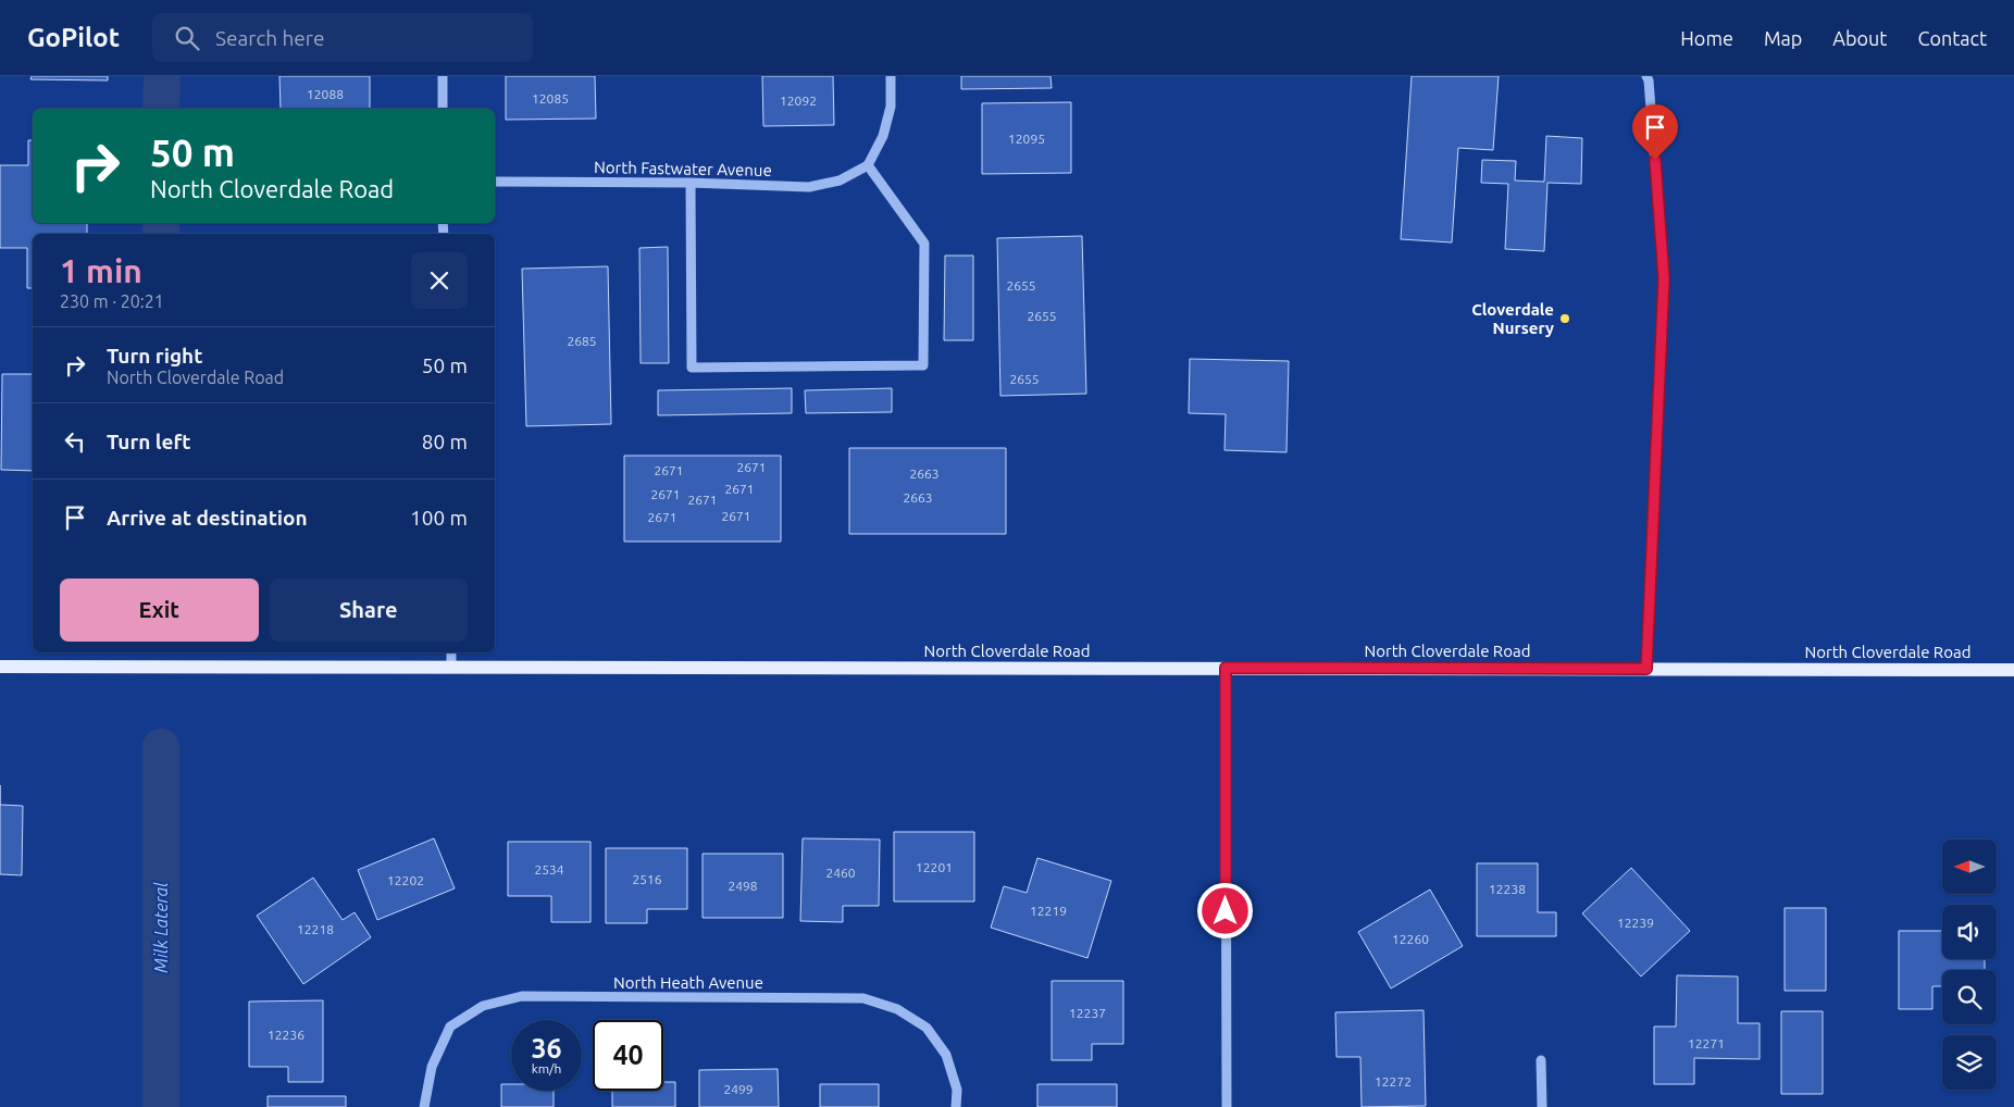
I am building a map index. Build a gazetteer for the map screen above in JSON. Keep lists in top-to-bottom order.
{
  "streets": {
    "main road": ["North Cloverdale Road"],
    "street": ["North Fastwater Avenue", "North Heath Avenue"]
  },
  "water": ["Milk Lateral"],
  "places": ["Cloverdale Nursery"],
  "house_numbers": [
    "12088",
    "12085",
    "12092",
    "12095",
    "2655",
    "2655",
    "2685",
    "2655",
    "2671",
    "2671",
    "2663",
    "2671",
    "2671",
    "2663",
    "2671",
    "2671",
    "2671",
    "12201",
    "2534",
    "2460",
    "2516",
    "12202",
    "2498",
    "12238",
    "12219",
    "12239",
    "12218",
    "12260",
    "12237",
    "12236",
    "12271",
    "12272",
    "2499"
  ],
  "north": "left",
  "page": {
    "header": "GoPilot",
    "search": "Search here",
    "nav": [
      "Home",
      "Map",
      "About",
      "Contact"
    ],
    "turn": ["50 m", "North Cloverdale Road"],
    "heading": ["1 min", "230 m · 20:21"],
    "list": [
      {
        "name": "Turn right",
        "note": "North Cloverdale Road",
        "value": "50 m"
      },
      {
        "name": "Turn left",
        "value": "80 m"
      },
      {
        "name": "Arrive at destination",
        "value": "100 m"
      }
    ],
    "buttons": ["Exit", "Share"],
    "speed": "36 km/h",
    "limit": "40"
  }
}
